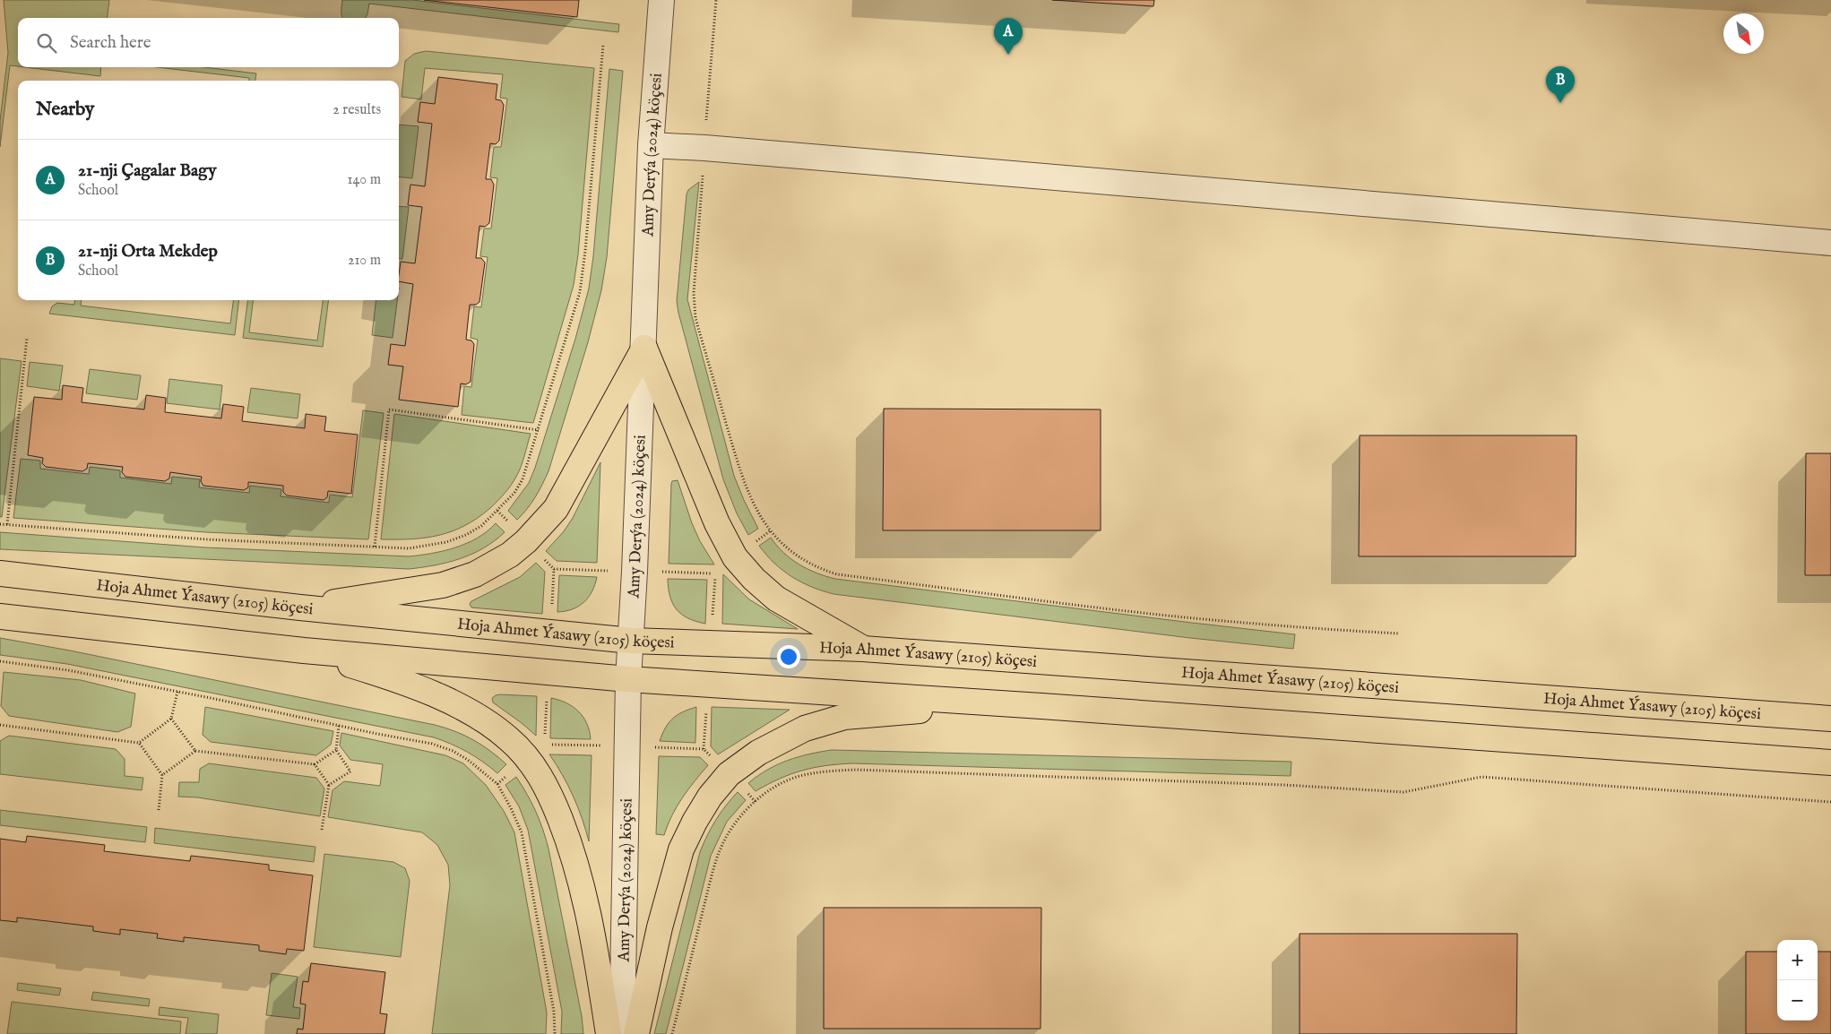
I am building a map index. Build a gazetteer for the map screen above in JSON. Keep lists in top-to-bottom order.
{
  "streets": {
    "main road": ["Hoja Ahmet Ýasawy (2105) köçesi"],
    "street": ["Amy Derýa (2024) köçesi"]
  },
  "crossings": [
    ["Amy Derýa (2024) köçesi", "Hoja Ahmet Ýasawy (2105) köçesi"]
  ],
  "north": "bottom right",
  "page": {
    "pins": ["A", "B"],
    "search": "Search here",
    "heading": ["Nearby", "2 results"],
    "list": [
      {
        "mark": "A",
        "name": "21-nji Çagalar Bagy",
        "note": "School",
        "value": "140 m"
      },
      {
        "mark": "B",
        "name": "21-nji Orta Mekdep",
        "note": "School",
        "value": "210 m"
      }
    ],
    "map_buttons": ["+", "−"]
  }
}
